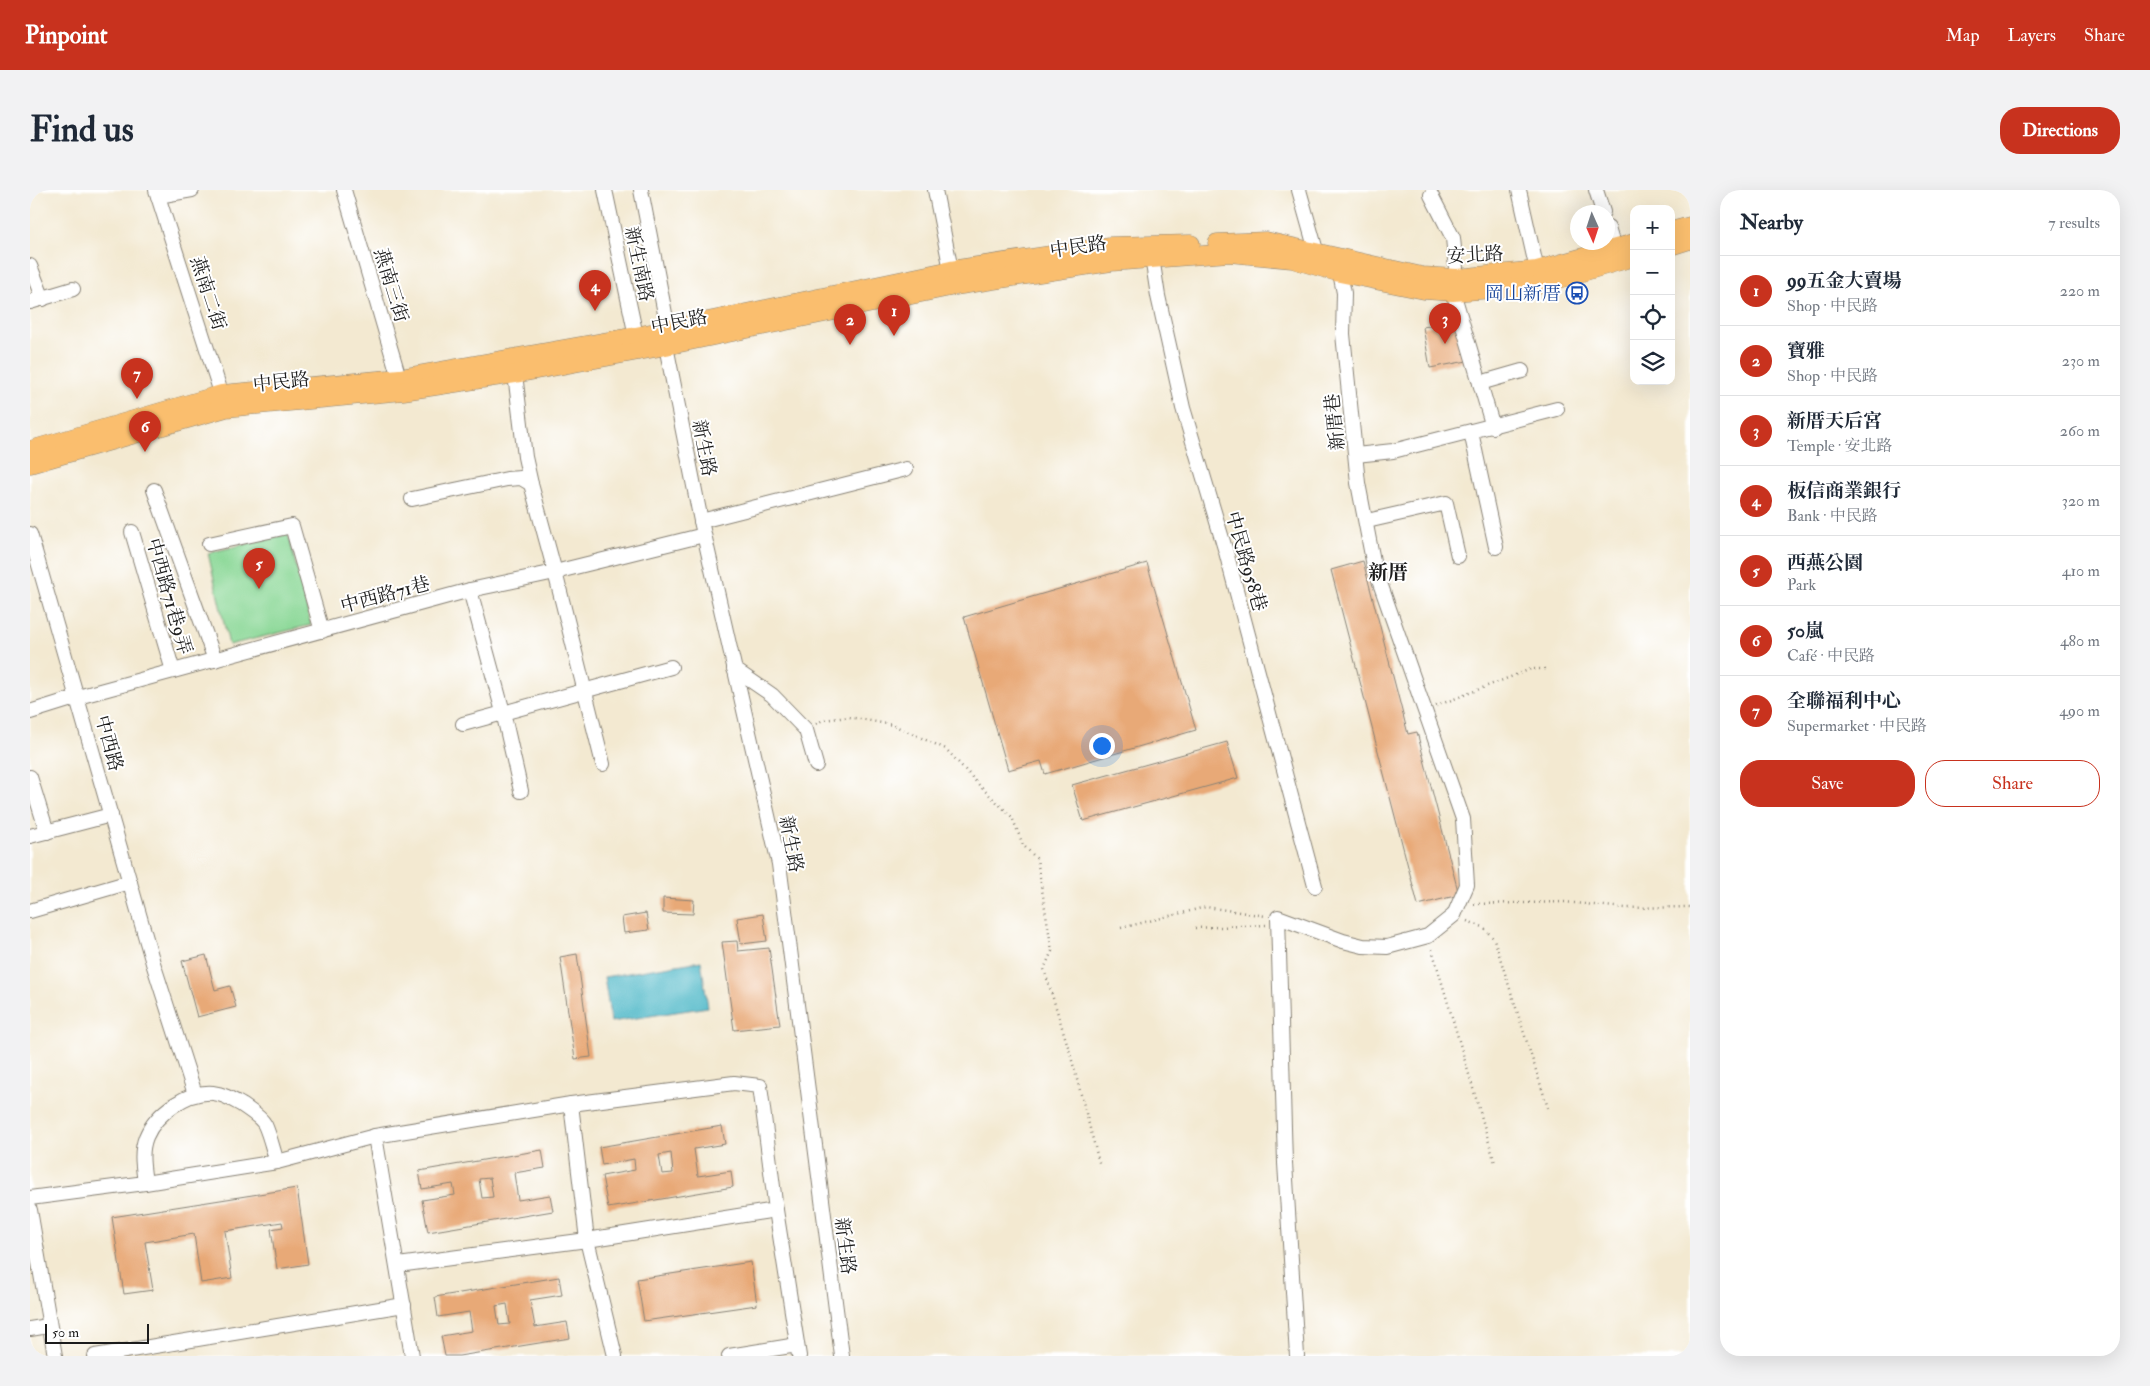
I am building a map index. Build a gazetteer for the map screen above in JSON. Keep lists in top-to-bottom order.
{
  "streets": {
    "main road": ["中民路", "安北路"],
    "street": [
      "新生南路",
      "燕南三街",
      "燕南二街",
      "新厝巷",
      "新生路",
      "中民路958巷",
      "中西路71巷",
      "中西路71巷9弄",
      "中西路"
    ]
  },
  "crossings": [
    ["中民路", "安北路"],
    ["中民路", "新生南路"],
    ["中民路", "燕南三街"],
    ["中民路", "燕南二街"],
    ["中民路", "新厝巷"],
    ["中民路", "新生路"],
    ["中民路", "中民路958巷"],
    ["安北路", "新厝巷"],
    ["新生南路", "新生路"],
    ["新生路", "中西路71巷"],
    ["中西路71巷", "中西路71巷9弄"],
    ["中西路71巷", "中西路"]
  ],
  "districts": ["新厝"],
  "places": {
    "bus stop": ["岡山新厝"]
  },
  "scale_bar": "50 m",
  "north": "bottom",
  "page": {
    "header": "Pinpoint",
    "nav": ["Map", "Layers", "Share"],
    "buttons": [
      "Directions",
      ["Save", "Share"]
    ],
    "title": "Find us",
    "heading": ["Nearby", "7 results"],
    "map_buttons": ["+", "−"],
    "list": [
      {
        "mark": "1",
        "name": "99五金大賣場",
        "note": "Shop · 中民路",
        "value": "220 m"
      },
      {
        "mark": "2",
        "name": "寶雅",
        "note": "Shop · 中民路",
        "value": "230 m"
      },
      {
        "mark": "3",
        "name": "新厝天后宮",
        "note": "Temple · 安北路",
        "value": "260 m"
      },
      {
        "mark": "4",
        "name": "板信商業銀行",
        "note": "Bank · 中民路",
        "value": "320 m"
      },
      {
        "mark": "5",
        "name": "西燕公園",
        "note": "Park",
        "value": "410 m"
      },
      {
        "mark": "6",
        "name": "50嵐",
        "note": "Café · 中民路",
        "value": "480 m"
      },
      {
        "mark": "7",
        "name": "全聯福利中心",
        "note": "Supermarket · 中民路",
        "value": "490 m"
      }
    ],
    "pins": [
      "4",
      "1",
      "3",
      "2",
      "7",
      "6",
      "5"
    ],
    "scale": "50 m"
  }
}
